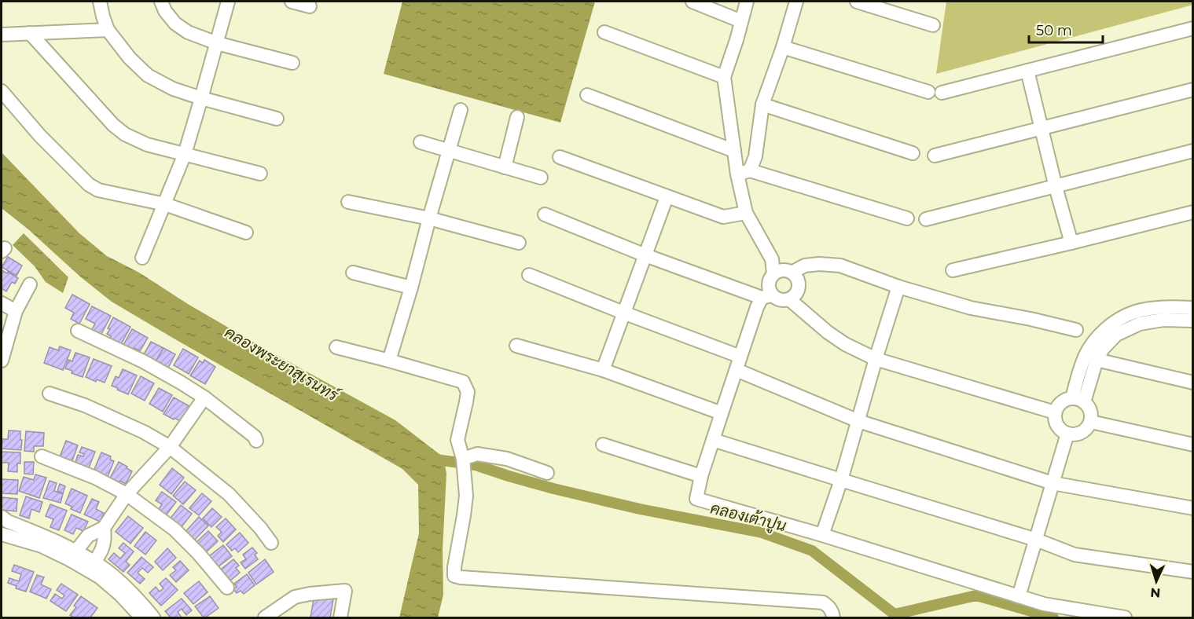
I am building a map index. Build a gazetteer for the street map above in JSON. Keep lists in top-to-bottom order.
{
  "water": ["คลองพระยาสุเรนทร์", "คลองเต้าปูน"],
  "scale_bar": "50 m",
  "north": "bottom"
}
